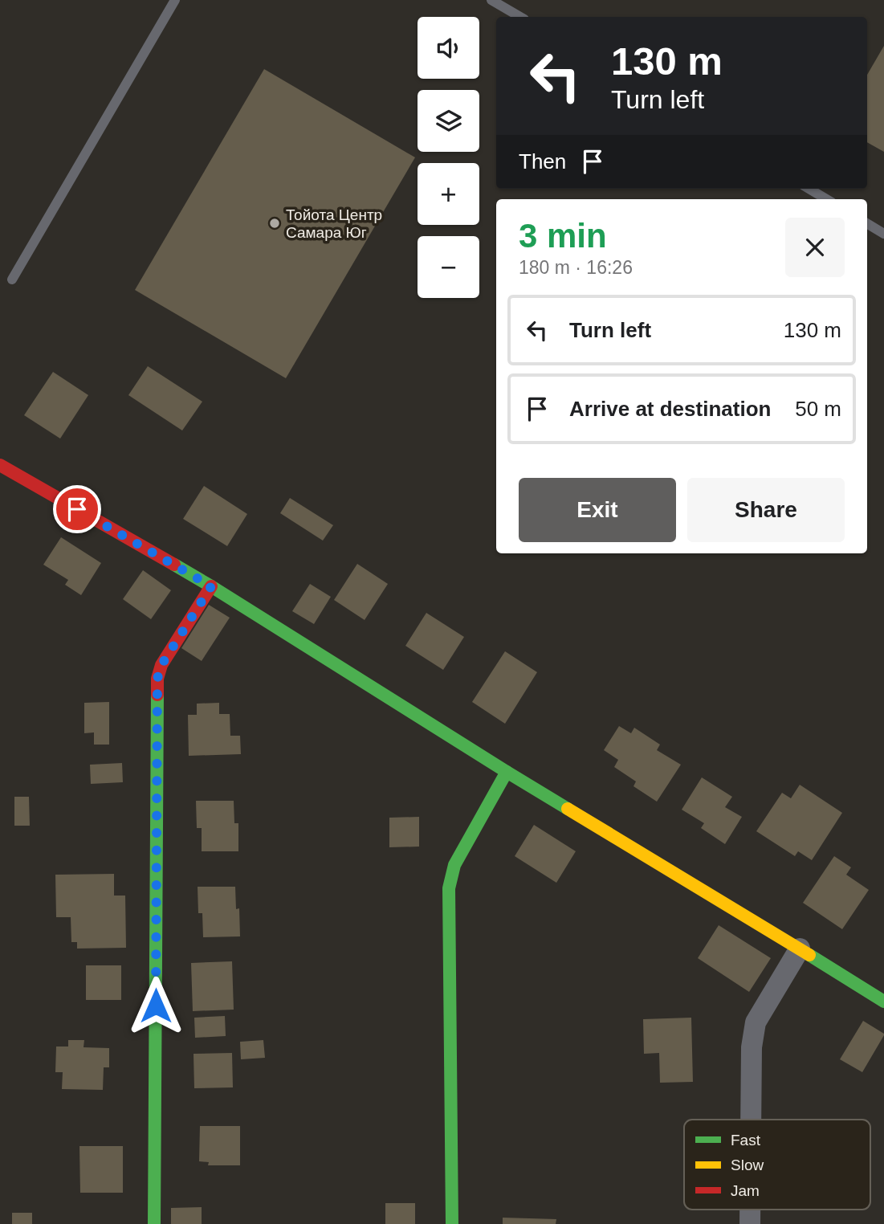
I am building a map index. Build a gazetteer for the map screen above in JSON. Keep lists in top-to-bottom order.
{
  "places": ["Тойота Центр Самара Юг"],
  "legend": ["Fast", "Slow", "Jam"],
  "page": {
    "map_buttons": ["+", "−"],
    "turn": ["130 m", "Turn left"],
    "then": "Then",
    "heading": ["3 min", "180 m · 16:26"],
    "list": [
      {
        "name": "Turn left",
        "value": "130 m"
      },
      {
        "name": "Arrive at destination",
        "value": "50 m"
      }
    ],
    "buttons": ["Exit", "Share"]
  }
}
